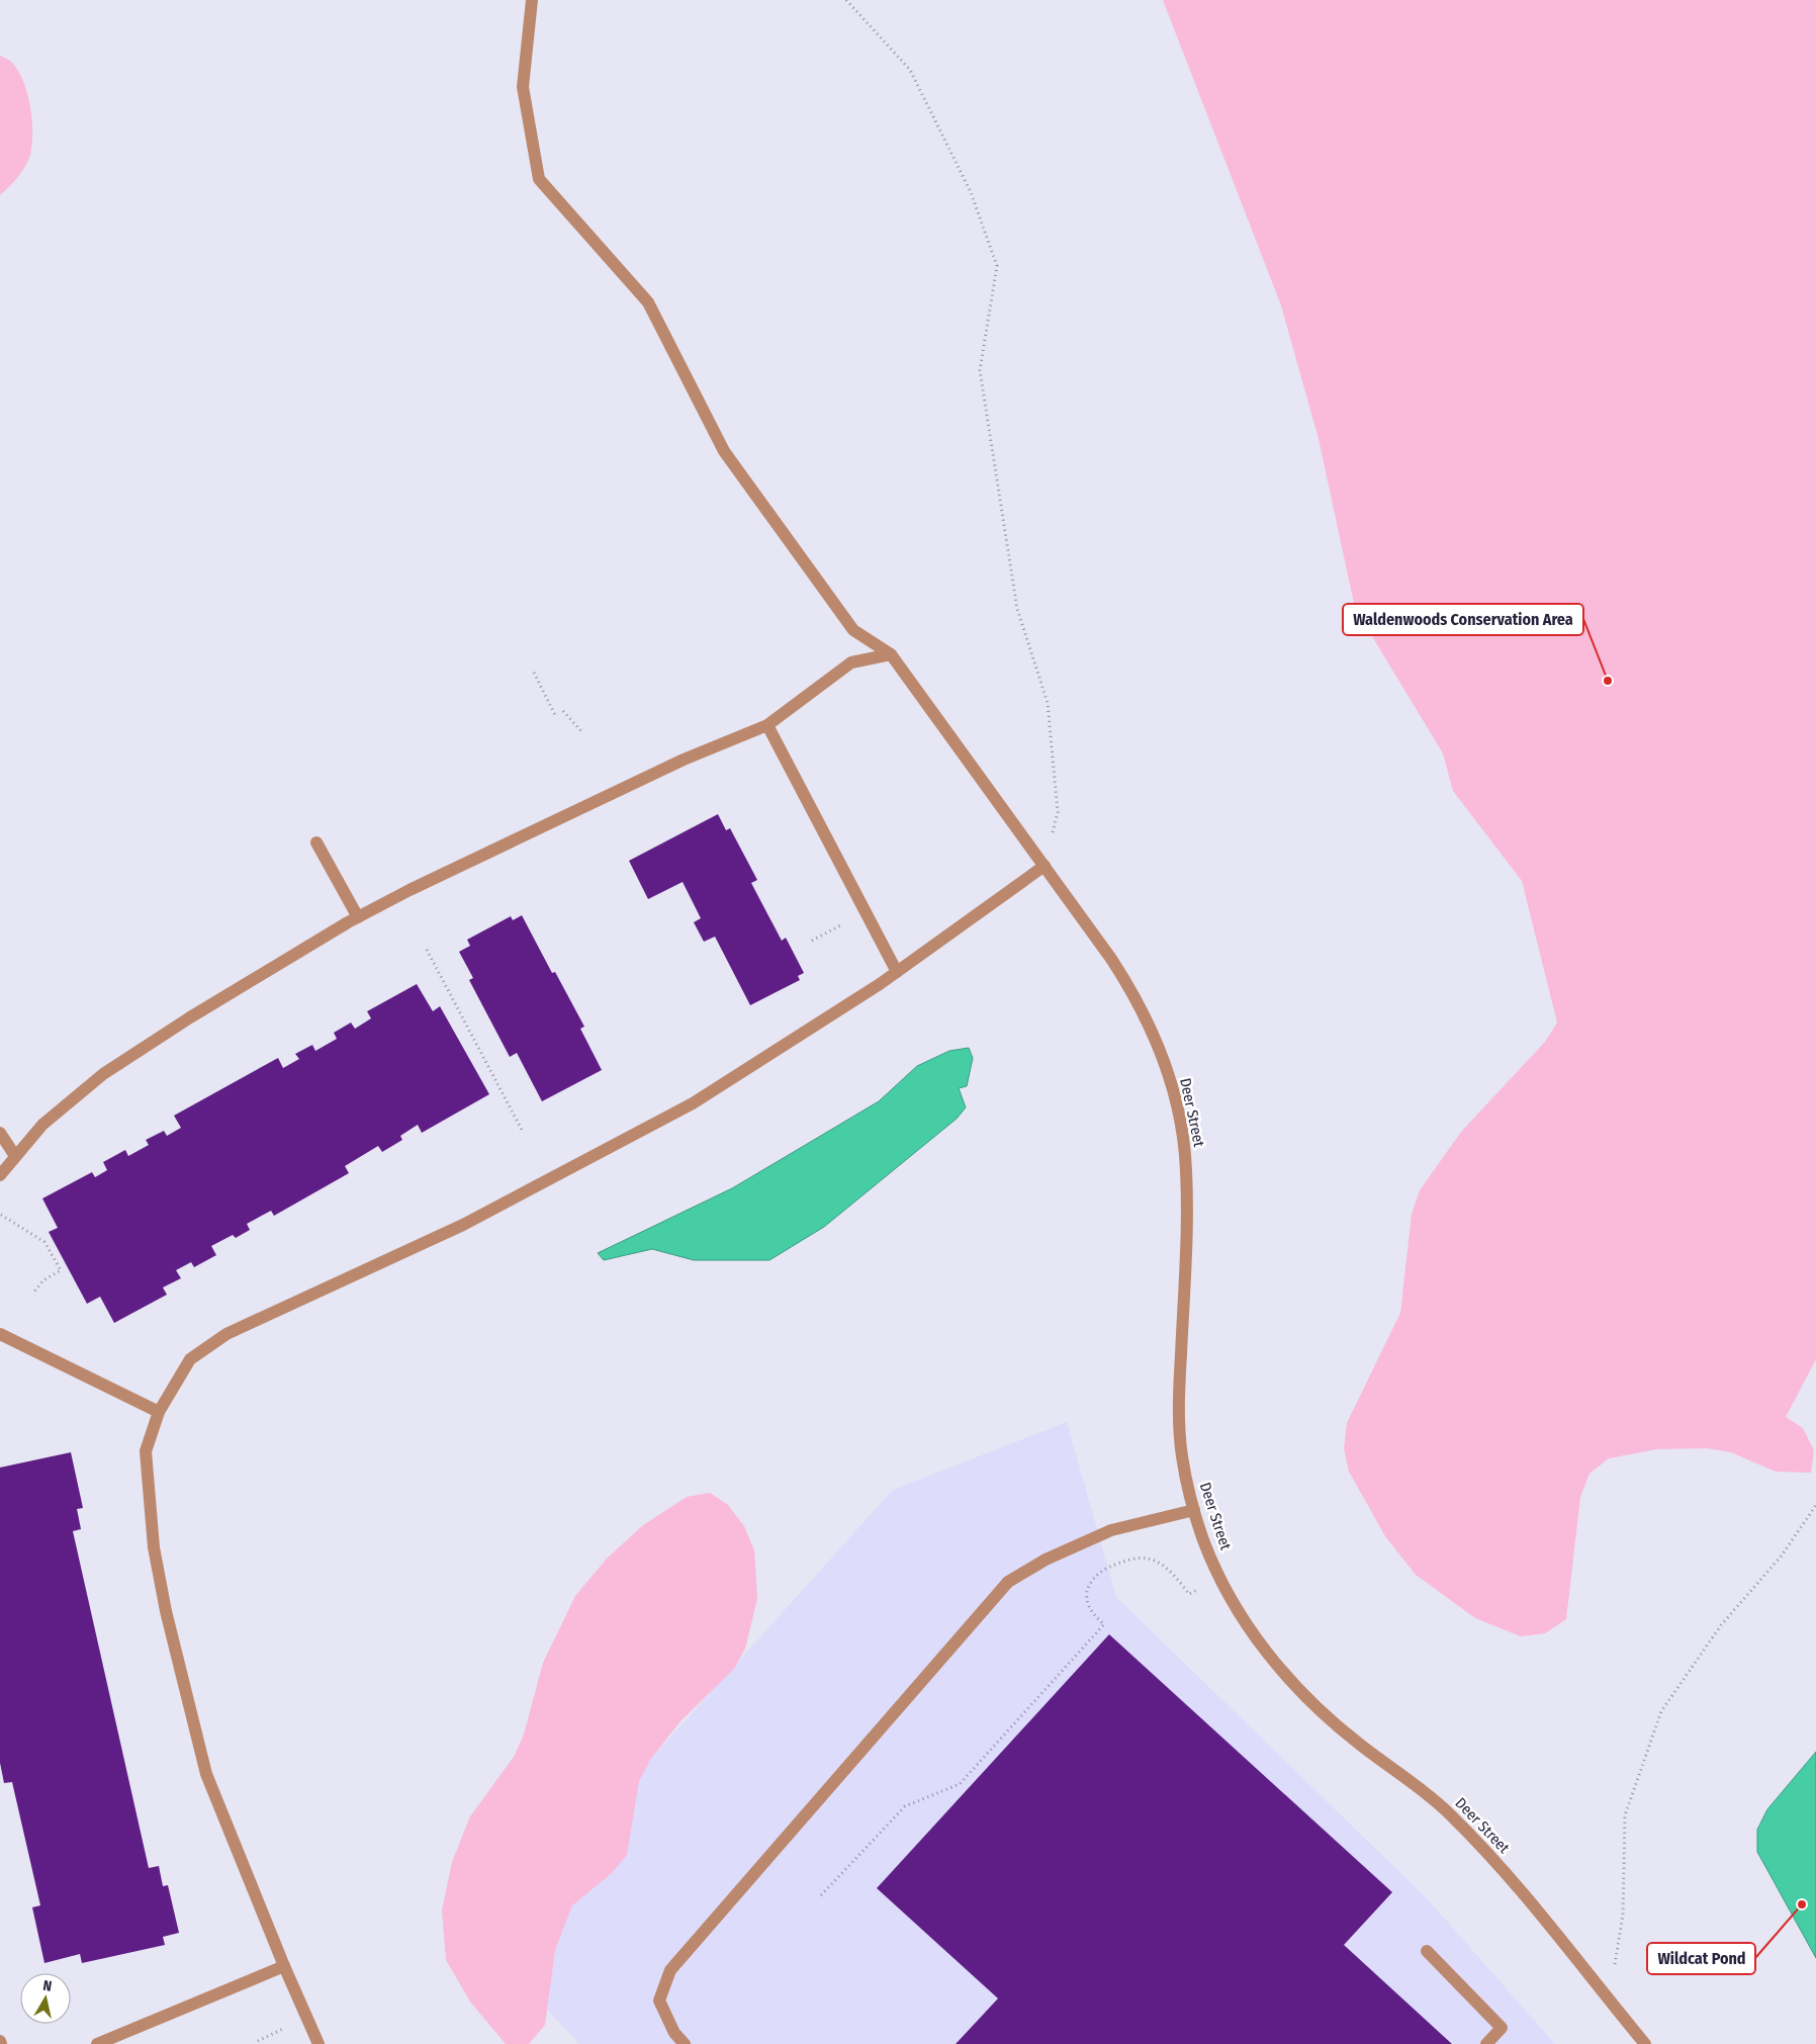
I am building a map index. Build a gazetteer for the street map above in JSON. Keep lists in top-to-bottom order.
{
  "streets": {
    "street": ["Deer Street"]
  },
  "places": ["Waldenwoods Conservation Area", "Wildcat Pond"],
  "north": "top"
}
